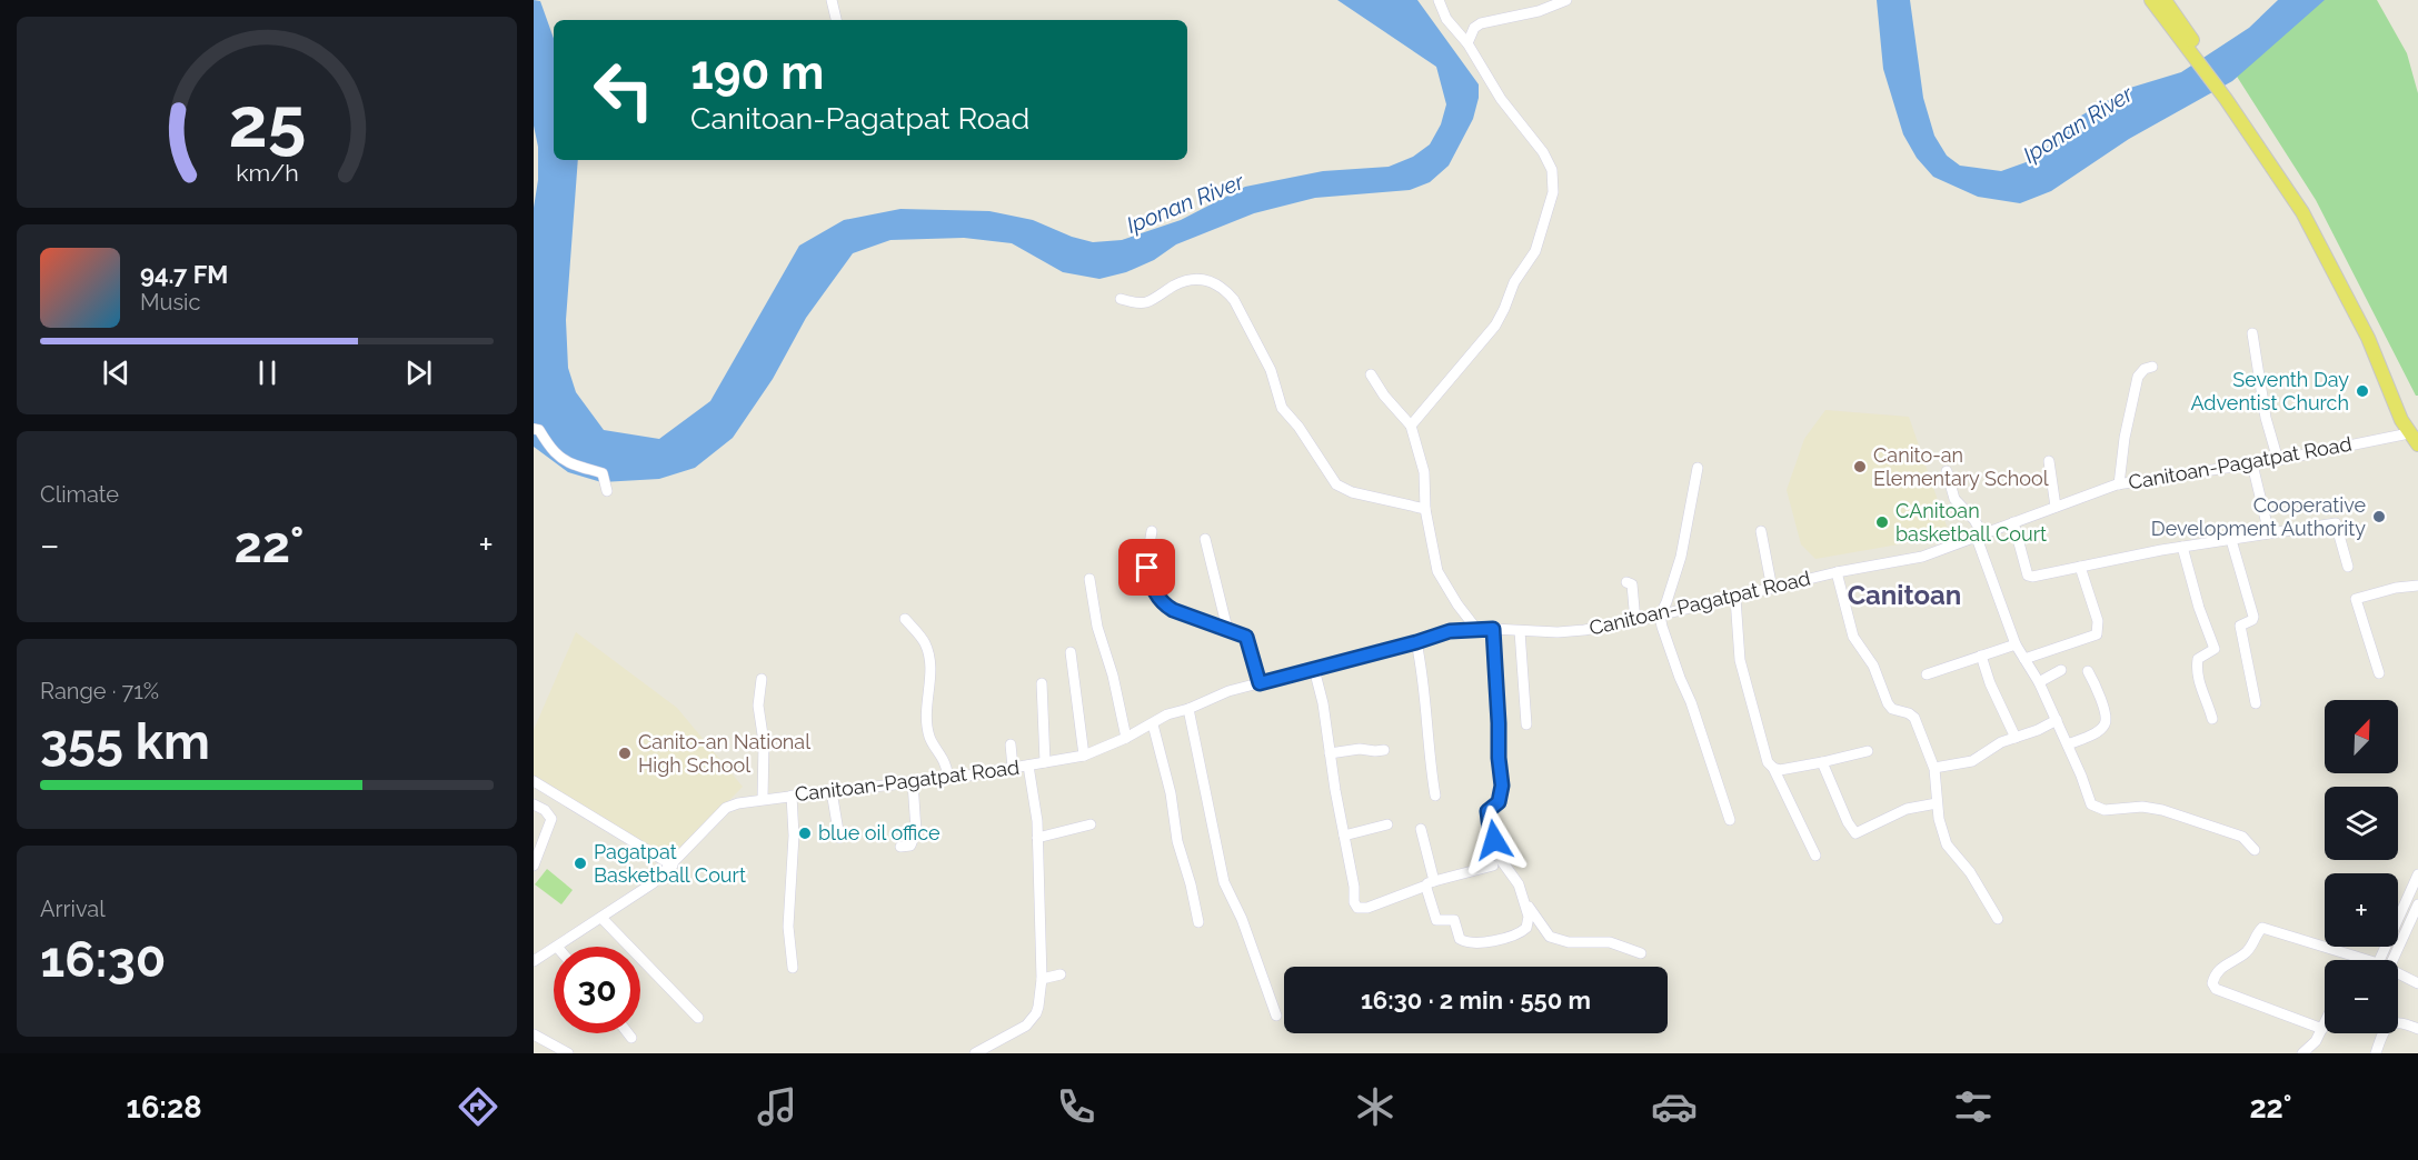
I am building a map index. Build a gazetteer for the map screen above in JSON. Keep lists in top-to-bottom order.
{
  "streets": {
    "street": ["Canitoan-Pagatpat Road"]
  },
  "districts": ["Canitoan"],
  "water": ["Iponan River"],
  "places": [
    "Seventh Day Adventist Church",
    "Canito-an Elementary School",
    "Cooperative Development Authority",
    "CAnitoan basketball Court",
    "Canito-an National High School",
    "blue oil office",
    "Pagatpat Basketball Court"
  ],
  "north": "top right",
  "page": {
    "turn": ["190 m", "Canitoan-Pagatpat Road"],
    "song": ["94.7 FM", "Music"],
    "tile": [
      "Climate",
      ["Range · 71%", "355 km"],
      ["Arrival", "16:30"]
    ],
    "heat": ["−", "22°", "+"],
    "map_buttons": ["+", "−"],
    "limit": "30",
    "trip": "16:30 · 2 min · 550 m",
    "tabs": ["16:28", "22°"],
    "gauge": ["25", "km/h"]
  }
}
